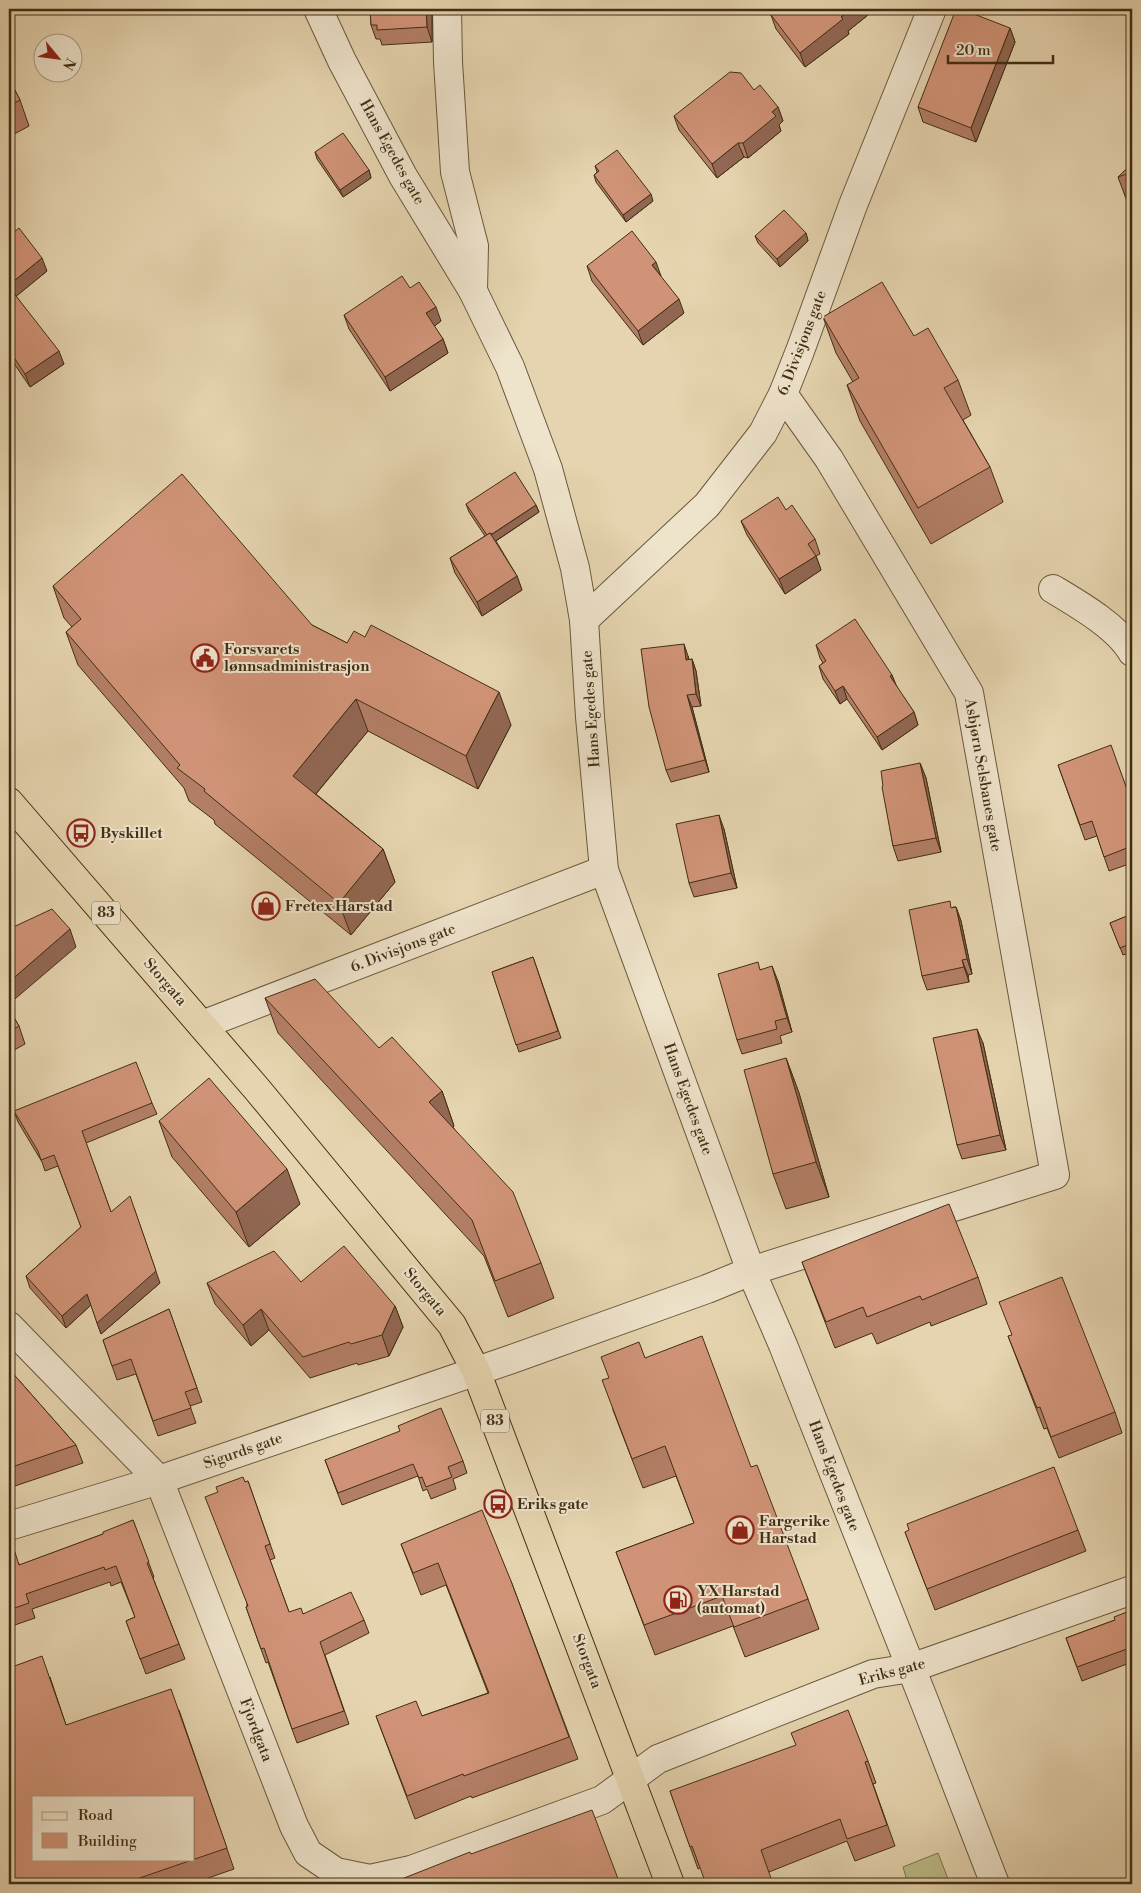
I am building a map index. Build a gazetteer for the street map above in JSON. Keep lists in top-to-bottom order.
{
  "streets": {
    "highway": ["83", "Storgata"],
    "street": [
      "Hans Egedes gate",
      "6. Divisjons gate",
      "Asbjørn Selsbanes gate",
      "Sigurds gate",
      "Eriks gate",
      "Fjordgata"
    ]
  },
  "crossings": [
    ["Hans Egedes gate", "6. Divisjons gate"],
    ["Hans Egedes gate", "Sigurds gate"],
    ["Hans Egedes gate", "Eriks gate"],
    ["6. Divisjons gate", "Asbjørn Selsbanes gate"],
    ["6. Divisjons gate", "Storgata"],
    ["Asbjørn Selsbanes gate", "Sigurds gate"],
    ["Storgata", "Sigurds gate"],
    ["Storgata", "Eriks gate"],
    ["Storgata", "Fjordgata"],
    ["Sigurds gate", "Fjordgata"],
    ["Eriks gate", "Fjordgata"]
  ],
  "places": {
    "public building": ["Forsvarets lønnsadministrasjon"],
    "bus stop": ["Byskillet", "Eriks gate"],
    "shop": ["Fretex Harstad", "Fargerike Harstad"],
    "fuel station": ["YX Harstad (automat)"]
  },
  "legend": ["Road", "Building"],
  "scale_bar": "20 m",
  "north": "bottom right"
}
